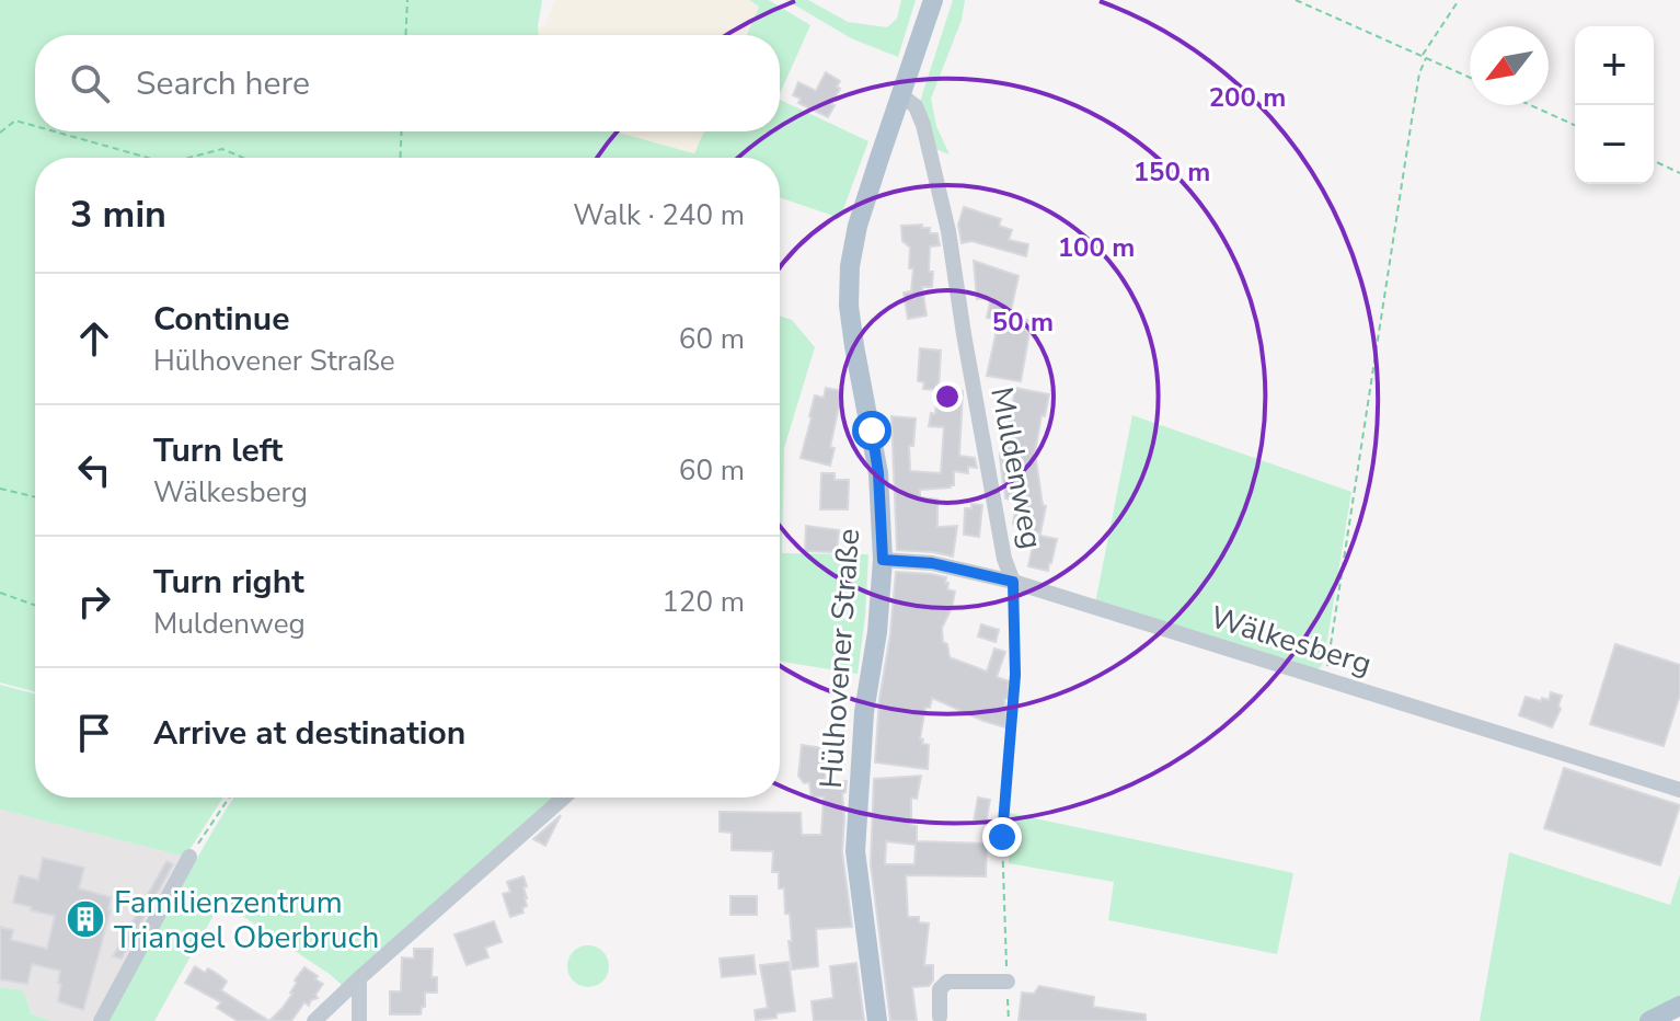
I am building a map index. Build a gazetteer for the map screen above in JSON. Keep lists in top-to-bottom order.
{
  "streets": {
    "main road": ["Hülhovener Straße"],
    "street": ["Muldenweg", "Wälkesberg"]
  },
  "crossings": [
    ["Muldenweg", "Wälkesberg"],
    ["Muldenweg", "Hülhovener Straße"],
    ["Wälkesberg", "Hülhovener Straße"]
  ],
  "places": {
    "building": ["Familienzentrum Triangel Oberbruch"]
  },
  "north": "bottom left",
  "page": {
    "map_buttons": ["+", "−"],
    "search": "Search here",
    "heading": ["3 min", "Walk · 240 m"],
    "list": [
      ["Continue", "Hülhovener Straße", "60 m"],
      ["Turn left", "Wälkesberg", "60 m"],
      ["Turn right", "Muldenweg", "120 m"],
      "Arrive at destination"
    ]
  },
  "rings": [
    "200 m",
    "150 m",
    "100 m",
    "50 m"
  ]
}
